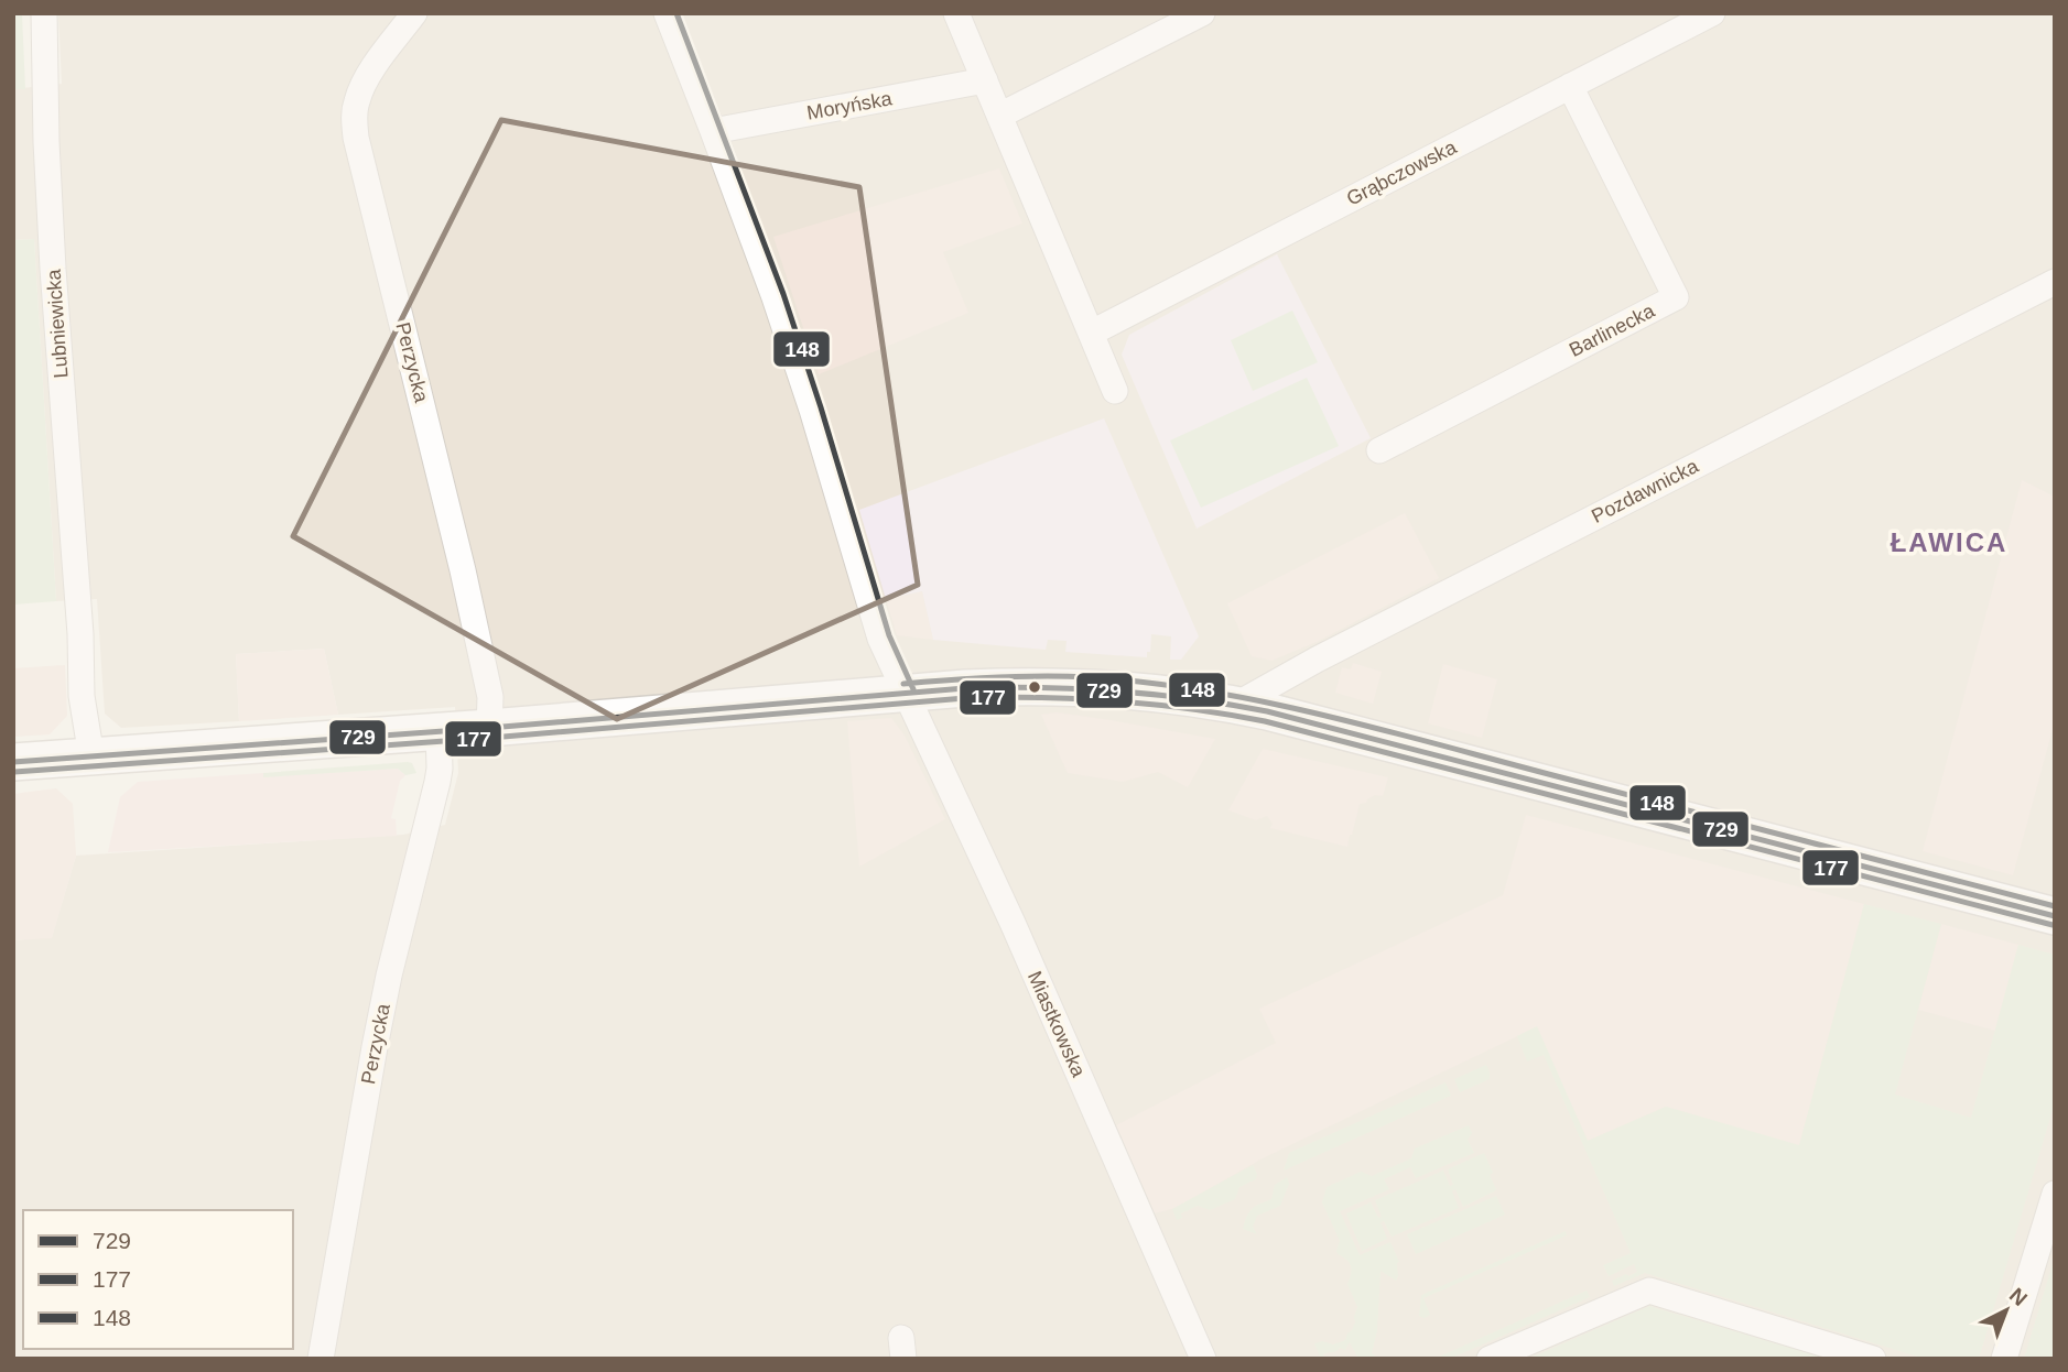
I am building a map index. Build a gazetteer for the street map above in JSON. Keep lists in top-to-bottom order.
{
  "streets": {
    "street": [
      "Moryńska",
      "Grąbczowska",
      "Lubniewicka",
      "Barlinecka",
      "Perzycka",
      "Pozdawnicka",
      "Miastkowska"
    ]
  },
  "crossings": [
    ["Moryńska", "Miastkowska"],
    ["Grąbczowska", "Barlinecka"]
  ],
  "districts": ["ŁAWICA"],
  "lines": ["transit line 148", "transit line 729", "transit line 177"],
  "legend": ["729", "177", "148"],
  "north": "top right"
}
